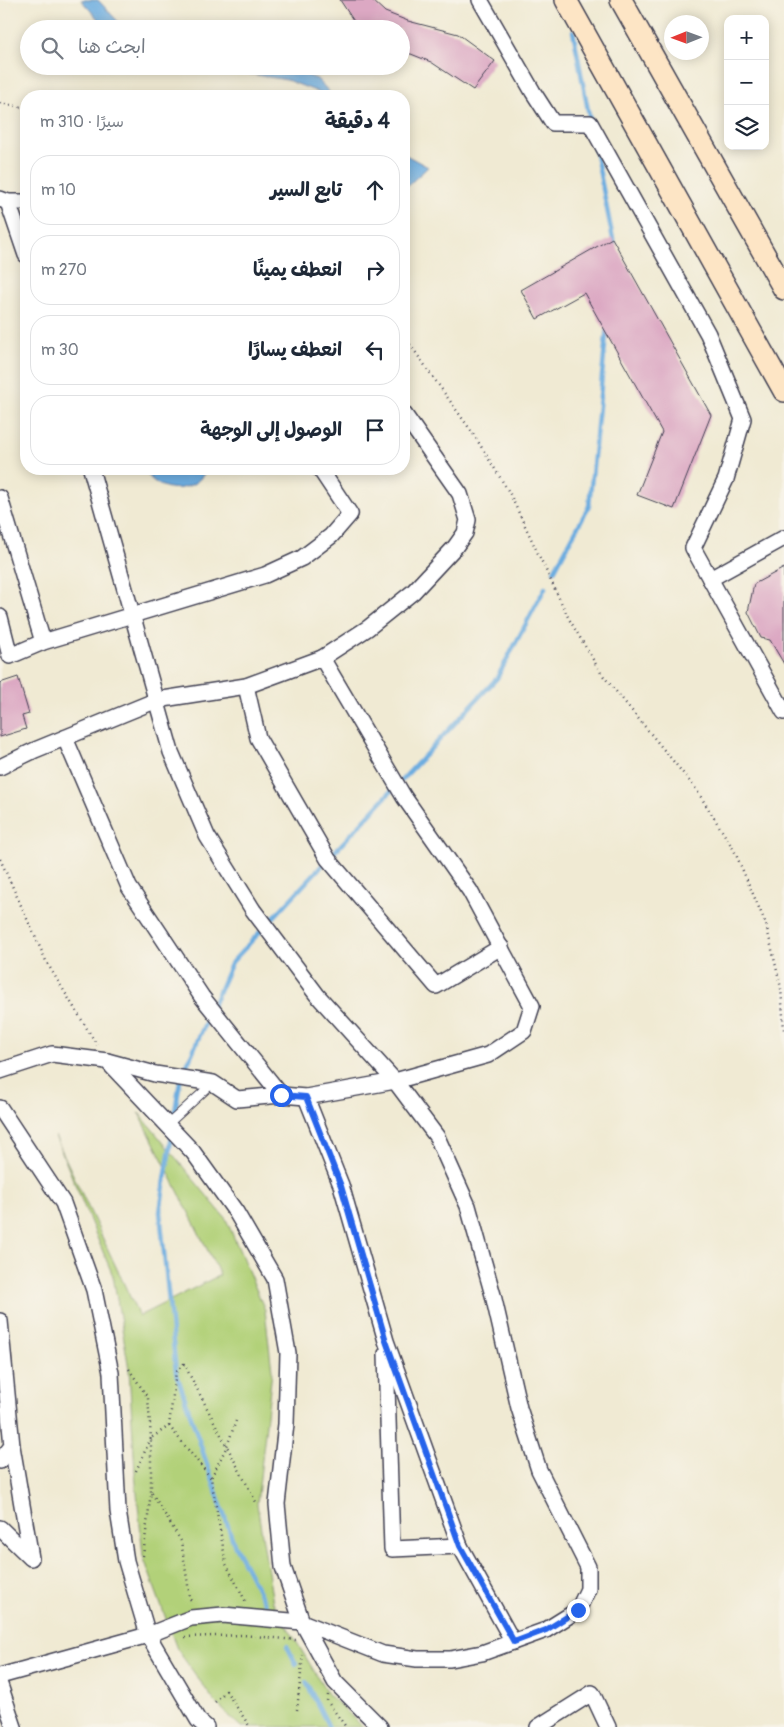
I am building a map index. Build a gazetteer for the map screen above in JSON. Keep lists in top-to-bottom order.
{
  "north": "left",
  "page": {
    "map_buttons": ["+", "−"],
    "search": "ابحث هنا",
    "heading": ["4 دقيقة", "سيرًا · 310 m"],
    "list": [
      ["تابع السير", "10 m"],
      ["انعطف يمينًا", "270 m"],
      ["انعطف يسارًا", "30 m"],
      "الوصول إلى الوجهة"
    ]
  }
}
